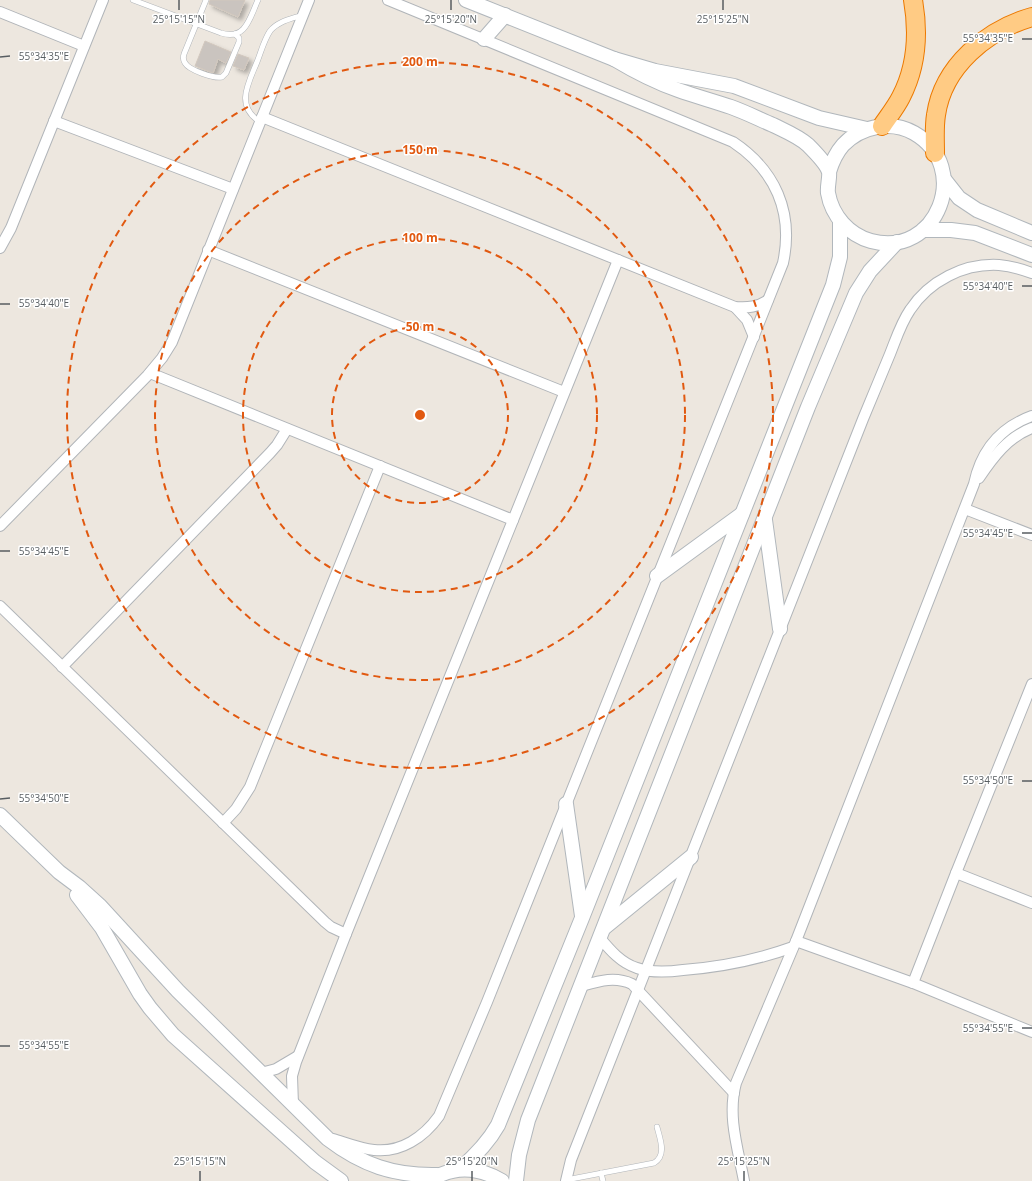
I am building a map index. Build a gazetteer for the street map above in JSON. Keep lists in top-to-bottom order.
{
  "coordinates": [
    "25°15'15\"N",
    "25°15'20\"N",
    "25°15'25\"N",
    "55°34'35\"E",
    "55°34'40\"E",
    "55°34'45\"E",
    "55°34'50\"E",
    "55°34'55\"E"
  ],
  "rings": [
    "200 m",
    "150 m",
    "100 m",
    "50 m"
  ]
}
